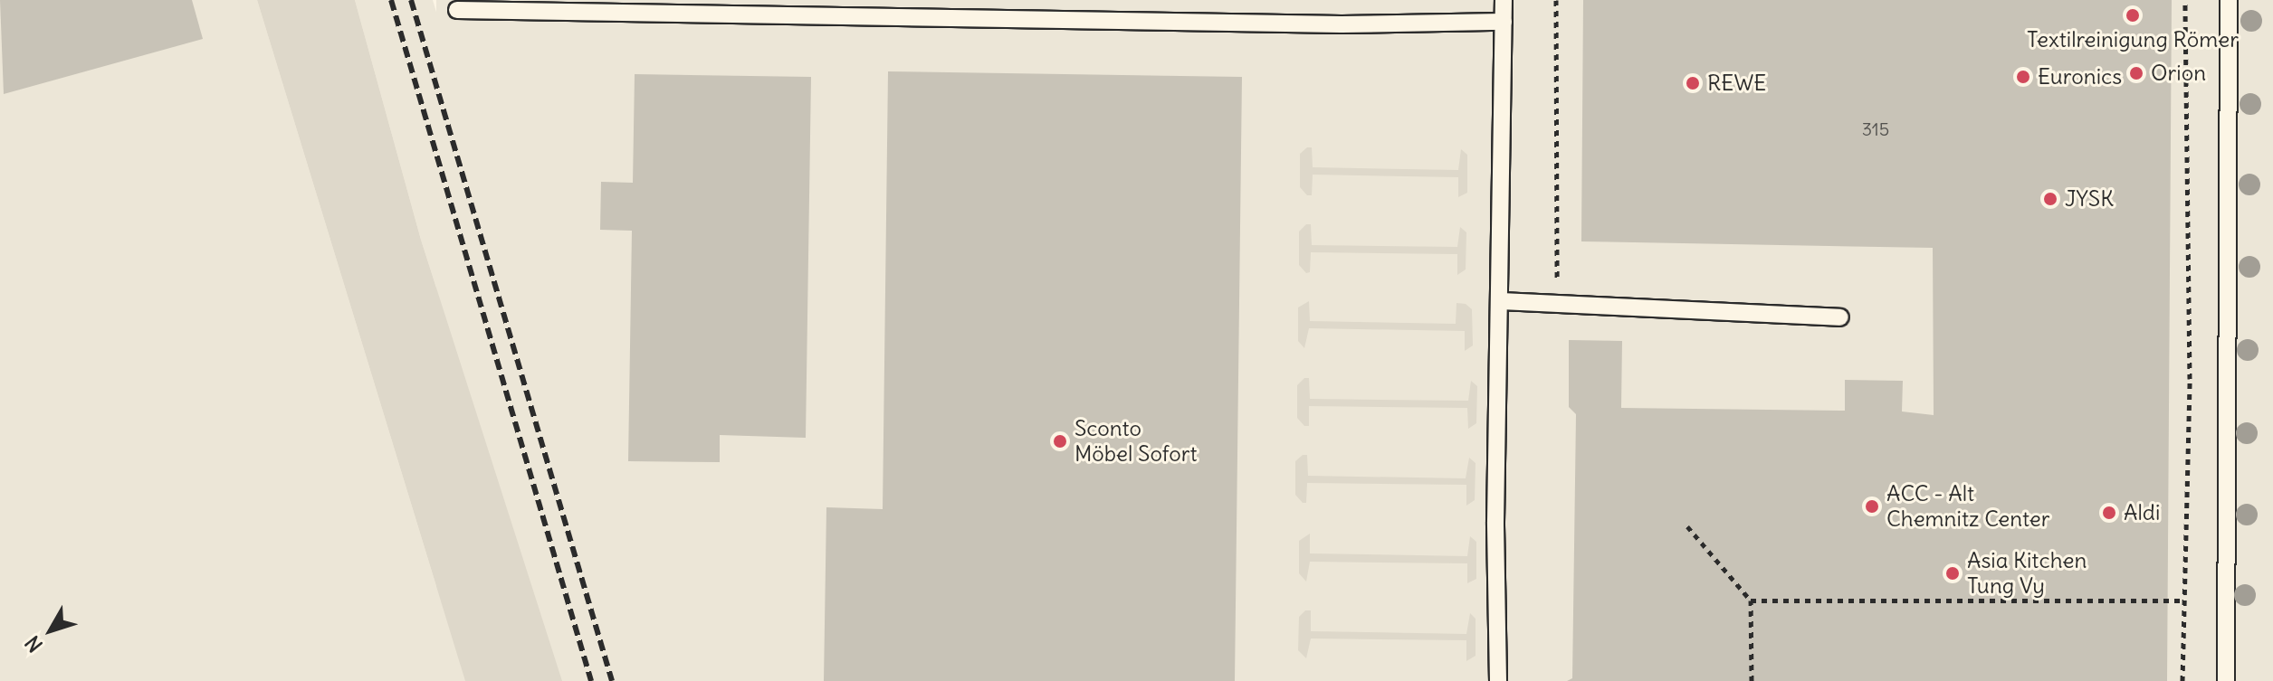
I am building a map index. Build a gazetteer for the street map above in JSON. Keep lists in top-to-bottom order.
{
  "places": [
    "Textilreinigung Römer",
    "Orion",
    "Euronics",
    "REWE",
    "JYSK",
    "Sconto Möbel Sofort",
    "ACC - Alt Chemnitz Center",
    "Aldi",
    "Asia Kitchen Tung Vy"
  ],
  "house_numbers": ["315"],
  "north": "bottom left"
}
